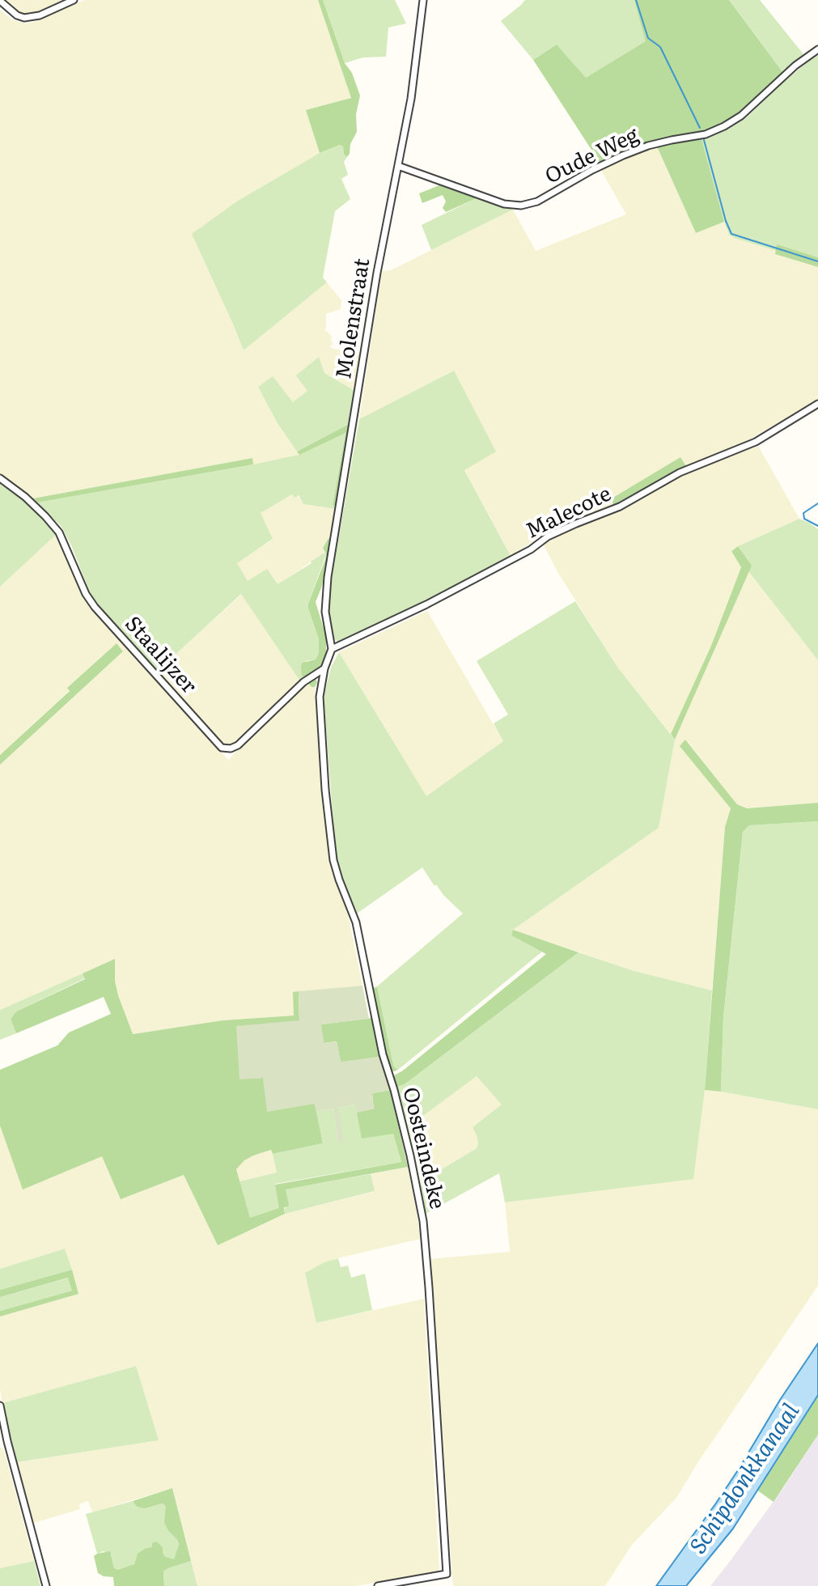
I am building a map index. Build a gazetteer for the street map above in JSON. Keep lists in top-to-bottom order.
{
  "streets": {
    "street": [
      "Oude Weg",
      "Molenstraat",
      "Malecote",
      "Staalijzer",
      "Oosteindeke"
    ]
  },
  "crossings": [
    ["Oude Weg", "Molenstraat"],
    ["Molenstraat", "Malecote"],
    ["Staalijzer", "Oosteindeke"]
  ],
  "water": ["Schipdonkkanaal"]
}
